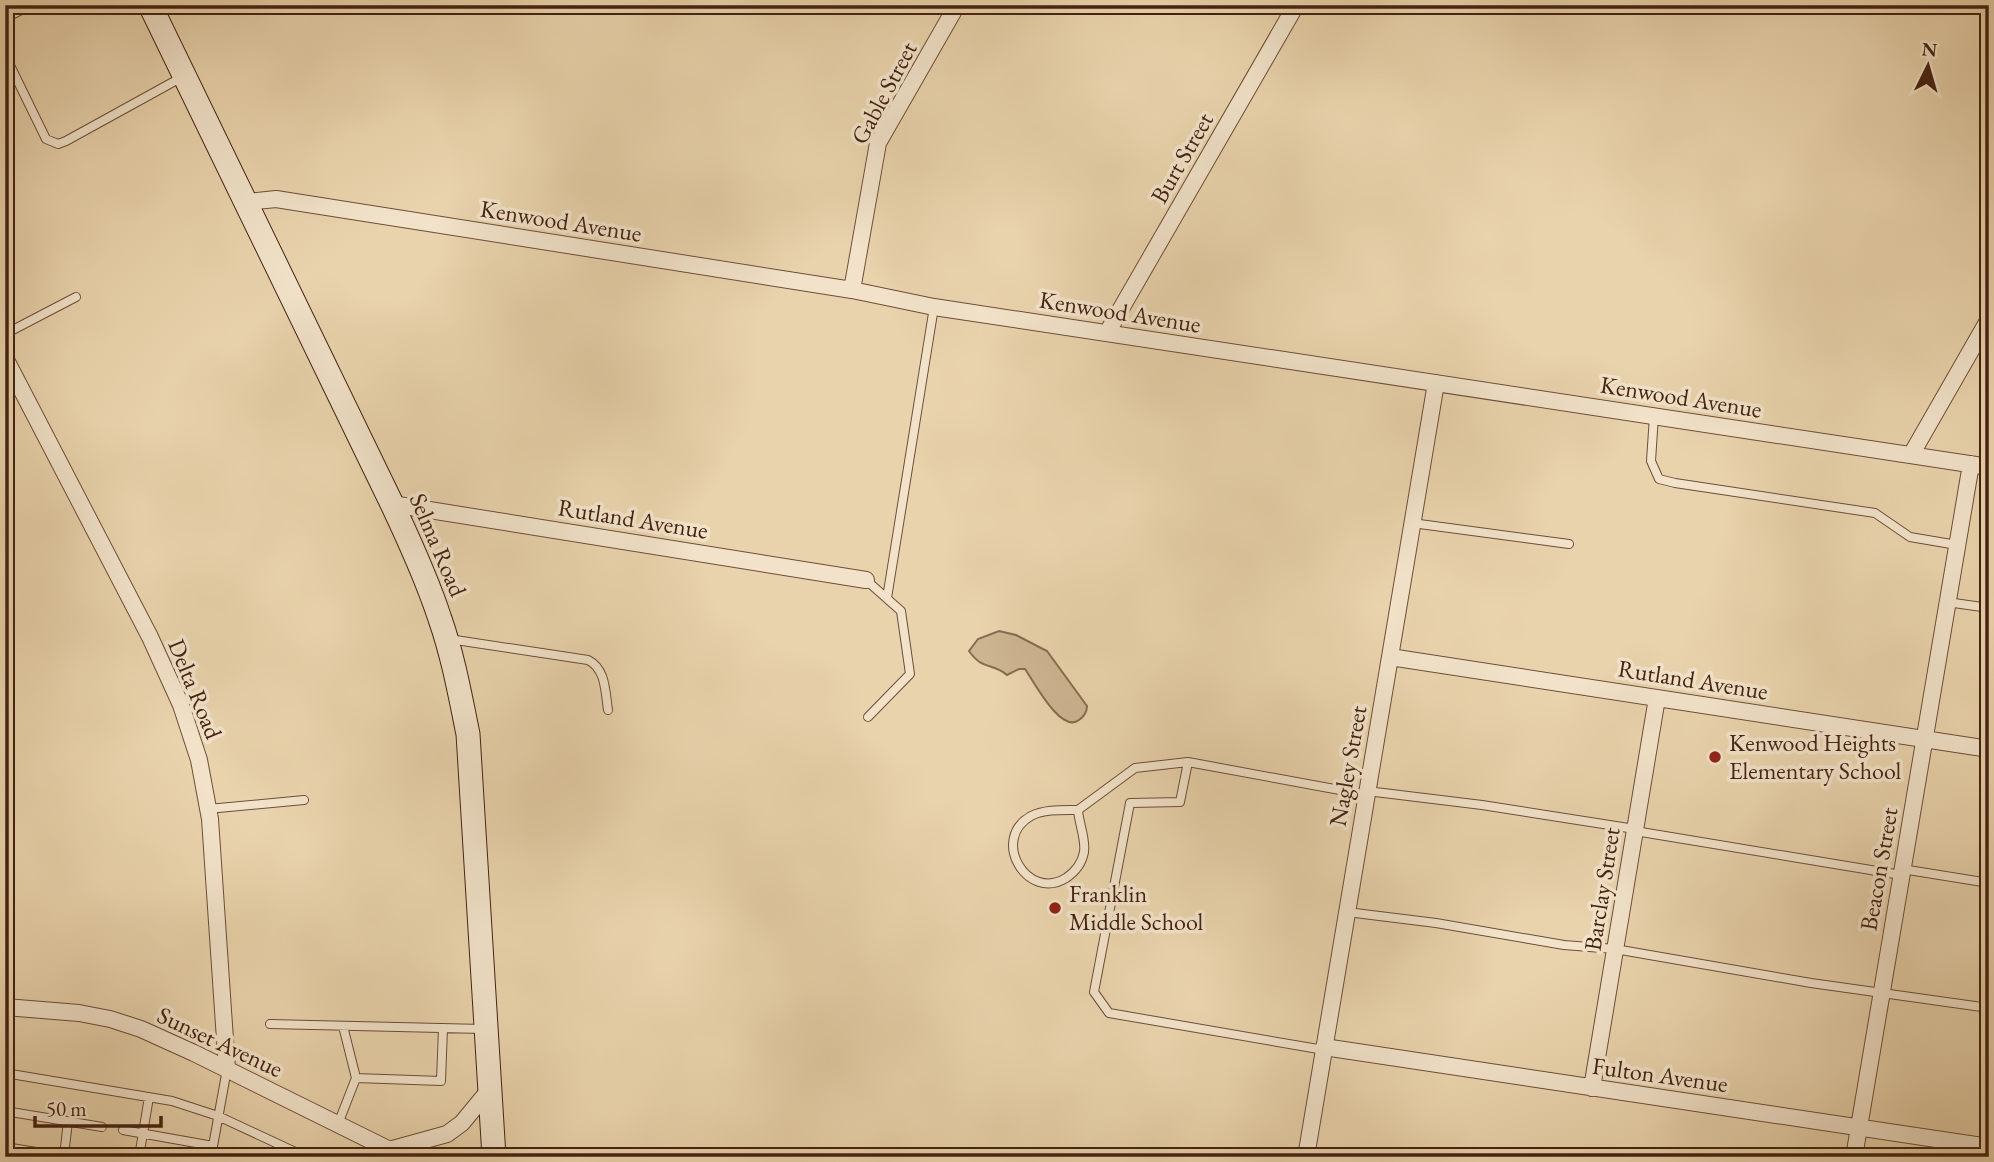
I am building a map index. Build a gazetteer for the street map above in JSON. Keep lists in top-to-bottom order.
{
  "streets": {
    "street": [
      "Gable Street",
      "Burt Street",
      "Kenwood Avenue",
      "Rutland Avenue",
      "Selma Road",
      "Delta Road",
      "Nagley Street",
      "Beacon Street",
      "Barclay Street",
      "Sunset Avenue",
      "Fulton Avenue"
    ]
  },
  "crossings": [
    ["Gable Street", "Kenwood Avenue"],
    ["Burt Street", "Kenwood Avenue"],
    ["Kenwood Avenue", "Selma Road"],
    ["Kenwood Avenue", "Nagley Street"],
    ["Kenwood Avenue", "Beacon Street"],
    ["Rutland Avenue", "Selma Road"],
    ["Rutland Avenue", "Nagley Street"],
    ["Rutland Avenue", "Beacon Street"],
    ["Rutland Avenue", "Barclay Street"],
    ["Delta Road", "Sunset Avenue"],
    ["Nagley Street", "Fulton Avenue"],
    ["Beacon Street", "Fulton Avenue"],
    ["Barclay Street", "Fulton Avenue"]
  ],
  "places": ["Kenwood Heights Elementary School", "Franklin Middle School"],
  "scale_bar": "50 m",
  "north": "top"
}
